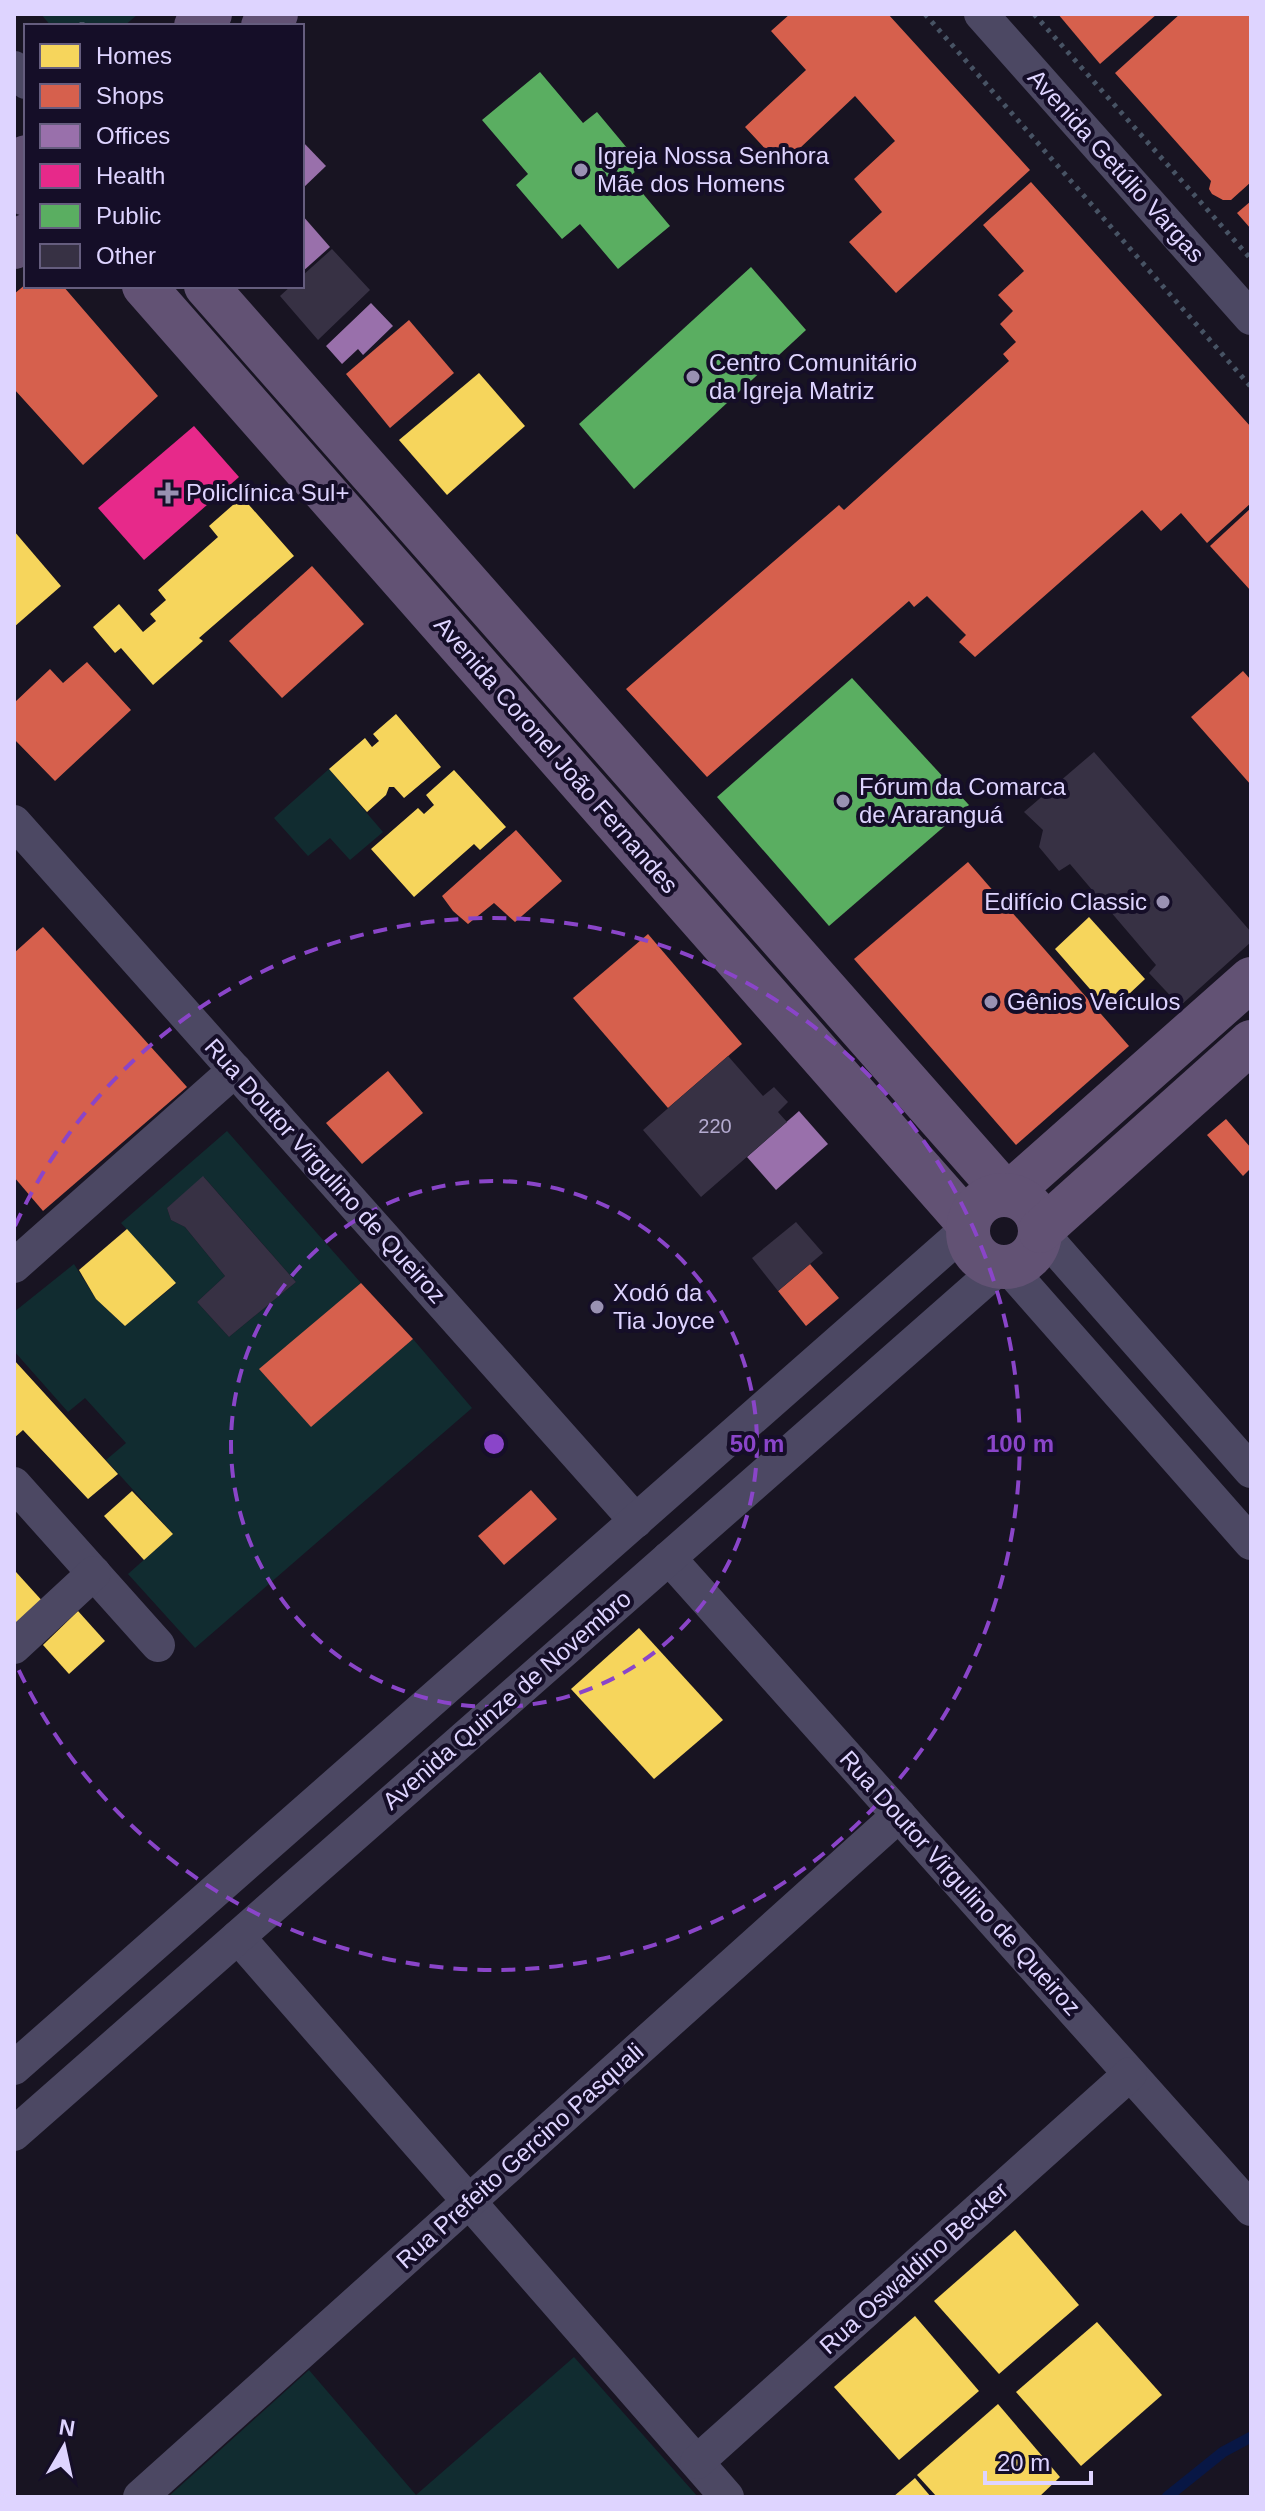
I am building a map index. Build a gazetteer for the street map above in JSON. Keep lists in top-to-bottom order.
{
  "streets": {
    "main road": ["Avenida Coronel João Fernandes"],
    "street": [
      "Avenida Getúlio Vargas",
      "Rua Doutor Virgulino de Queiroz",
      "Avenida Quinze de Novembro",
      "Rua Prefeito Gercino Pasquali",
      "Rua Oswaldino Becker"
    ]
  },
  "crossings": [
    ["Avenida Coronel João Fernandes", "Avenida Quinze de Novembro"],
    ["Rua Doutor Virgulino de Queiroz", "Avenida Quinze de Novembro"],
    ["Rua Doutor Virgulino de Queiroz", "Rua Prefeito Gercino Pasquali"],
    ["Rua Doutor Virgulino de Queiroz", "Rua Oswaldino Becker"]
  ],
  "places": {
    "other": [
      "Igreja Nossa Senhora Mãe dos Homens",
      "Centro Comunitário da Igreja Matriz",
      "Fórum da Comarca de Araranguá",
      "Edifício Classic",
      "Gênios Veículos",
      "Xodó da Tia Joyce"
    ],
    "health": ["Policlínica Sul+"]
  },
  "house_numbers": ["220"],
  "legend": [
    "Homes",
    "Shops",
    "Offices",
    "Health",
    "Public",
    "Other"
  ],
  "scale_bar": "20 m",
  "north": "top",
  "rings": ["50 m", "100 m"]
}
